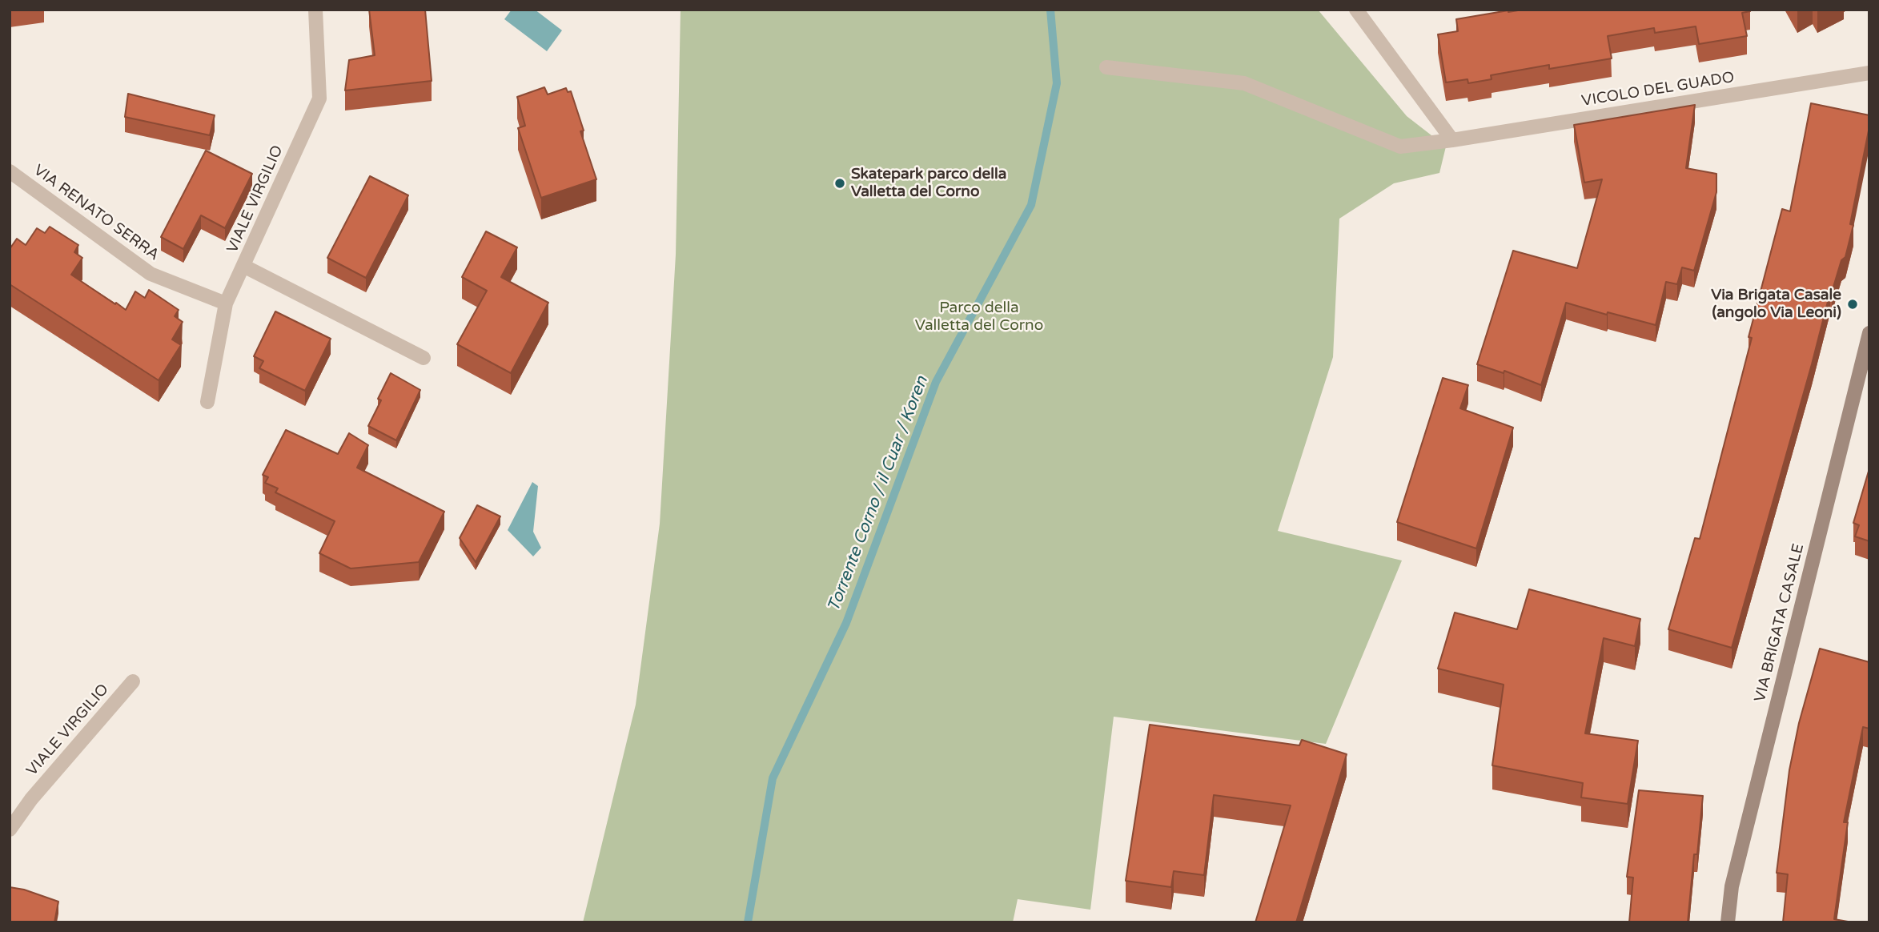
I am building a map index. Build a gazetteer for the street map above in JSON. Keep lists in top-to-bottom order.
{
  "streets": {
    "street": [
      "VICOLO DEL GUADO",
      "VIALE VIRGILIO",
      "VIA RENATO SERRA",
      "VIA BRIGATA CASALE"
    ]
  },
  "crossings": [
    ["VIALE VIRGILIO", "VIA RENATO SERRA"]
  ],
  "water": ["Torrente Corno / il Cuar / Koren"],
  "parks": ["Parco della Valletta del Corno"],
  "places": ["Skatepark parco della Valletta del Corno", "Via Brigata Casale (angolo Via Leoni)"]
}
